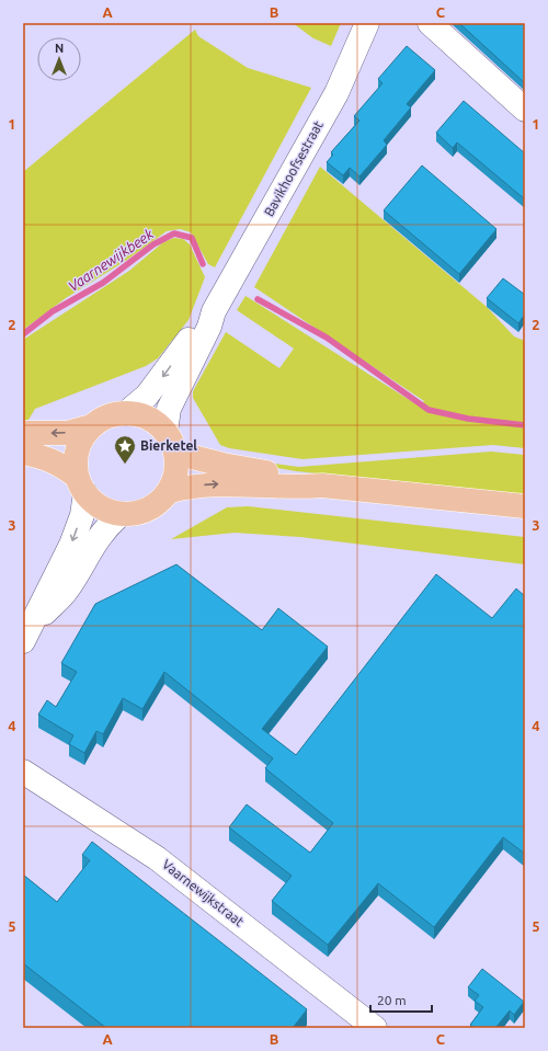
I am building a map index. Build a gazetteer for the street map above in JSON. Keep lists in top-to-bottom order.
{
  "streets": {
    "street": ["Bavikhoofsestraat", "Vaarnewijkstraat"]
  },
  "water": ["Vaarnewijkbeek"],
  "places": {
    "place": ["Bierketel"]
  },
  "scale_bar": "20 m",
  "north": "top",
  "grid": {
    "columns": ["A", "B", "C"],
    "rows": [
      "1",
      "2",
      "3",
      "4",
      "5"
    ]
  }
}
